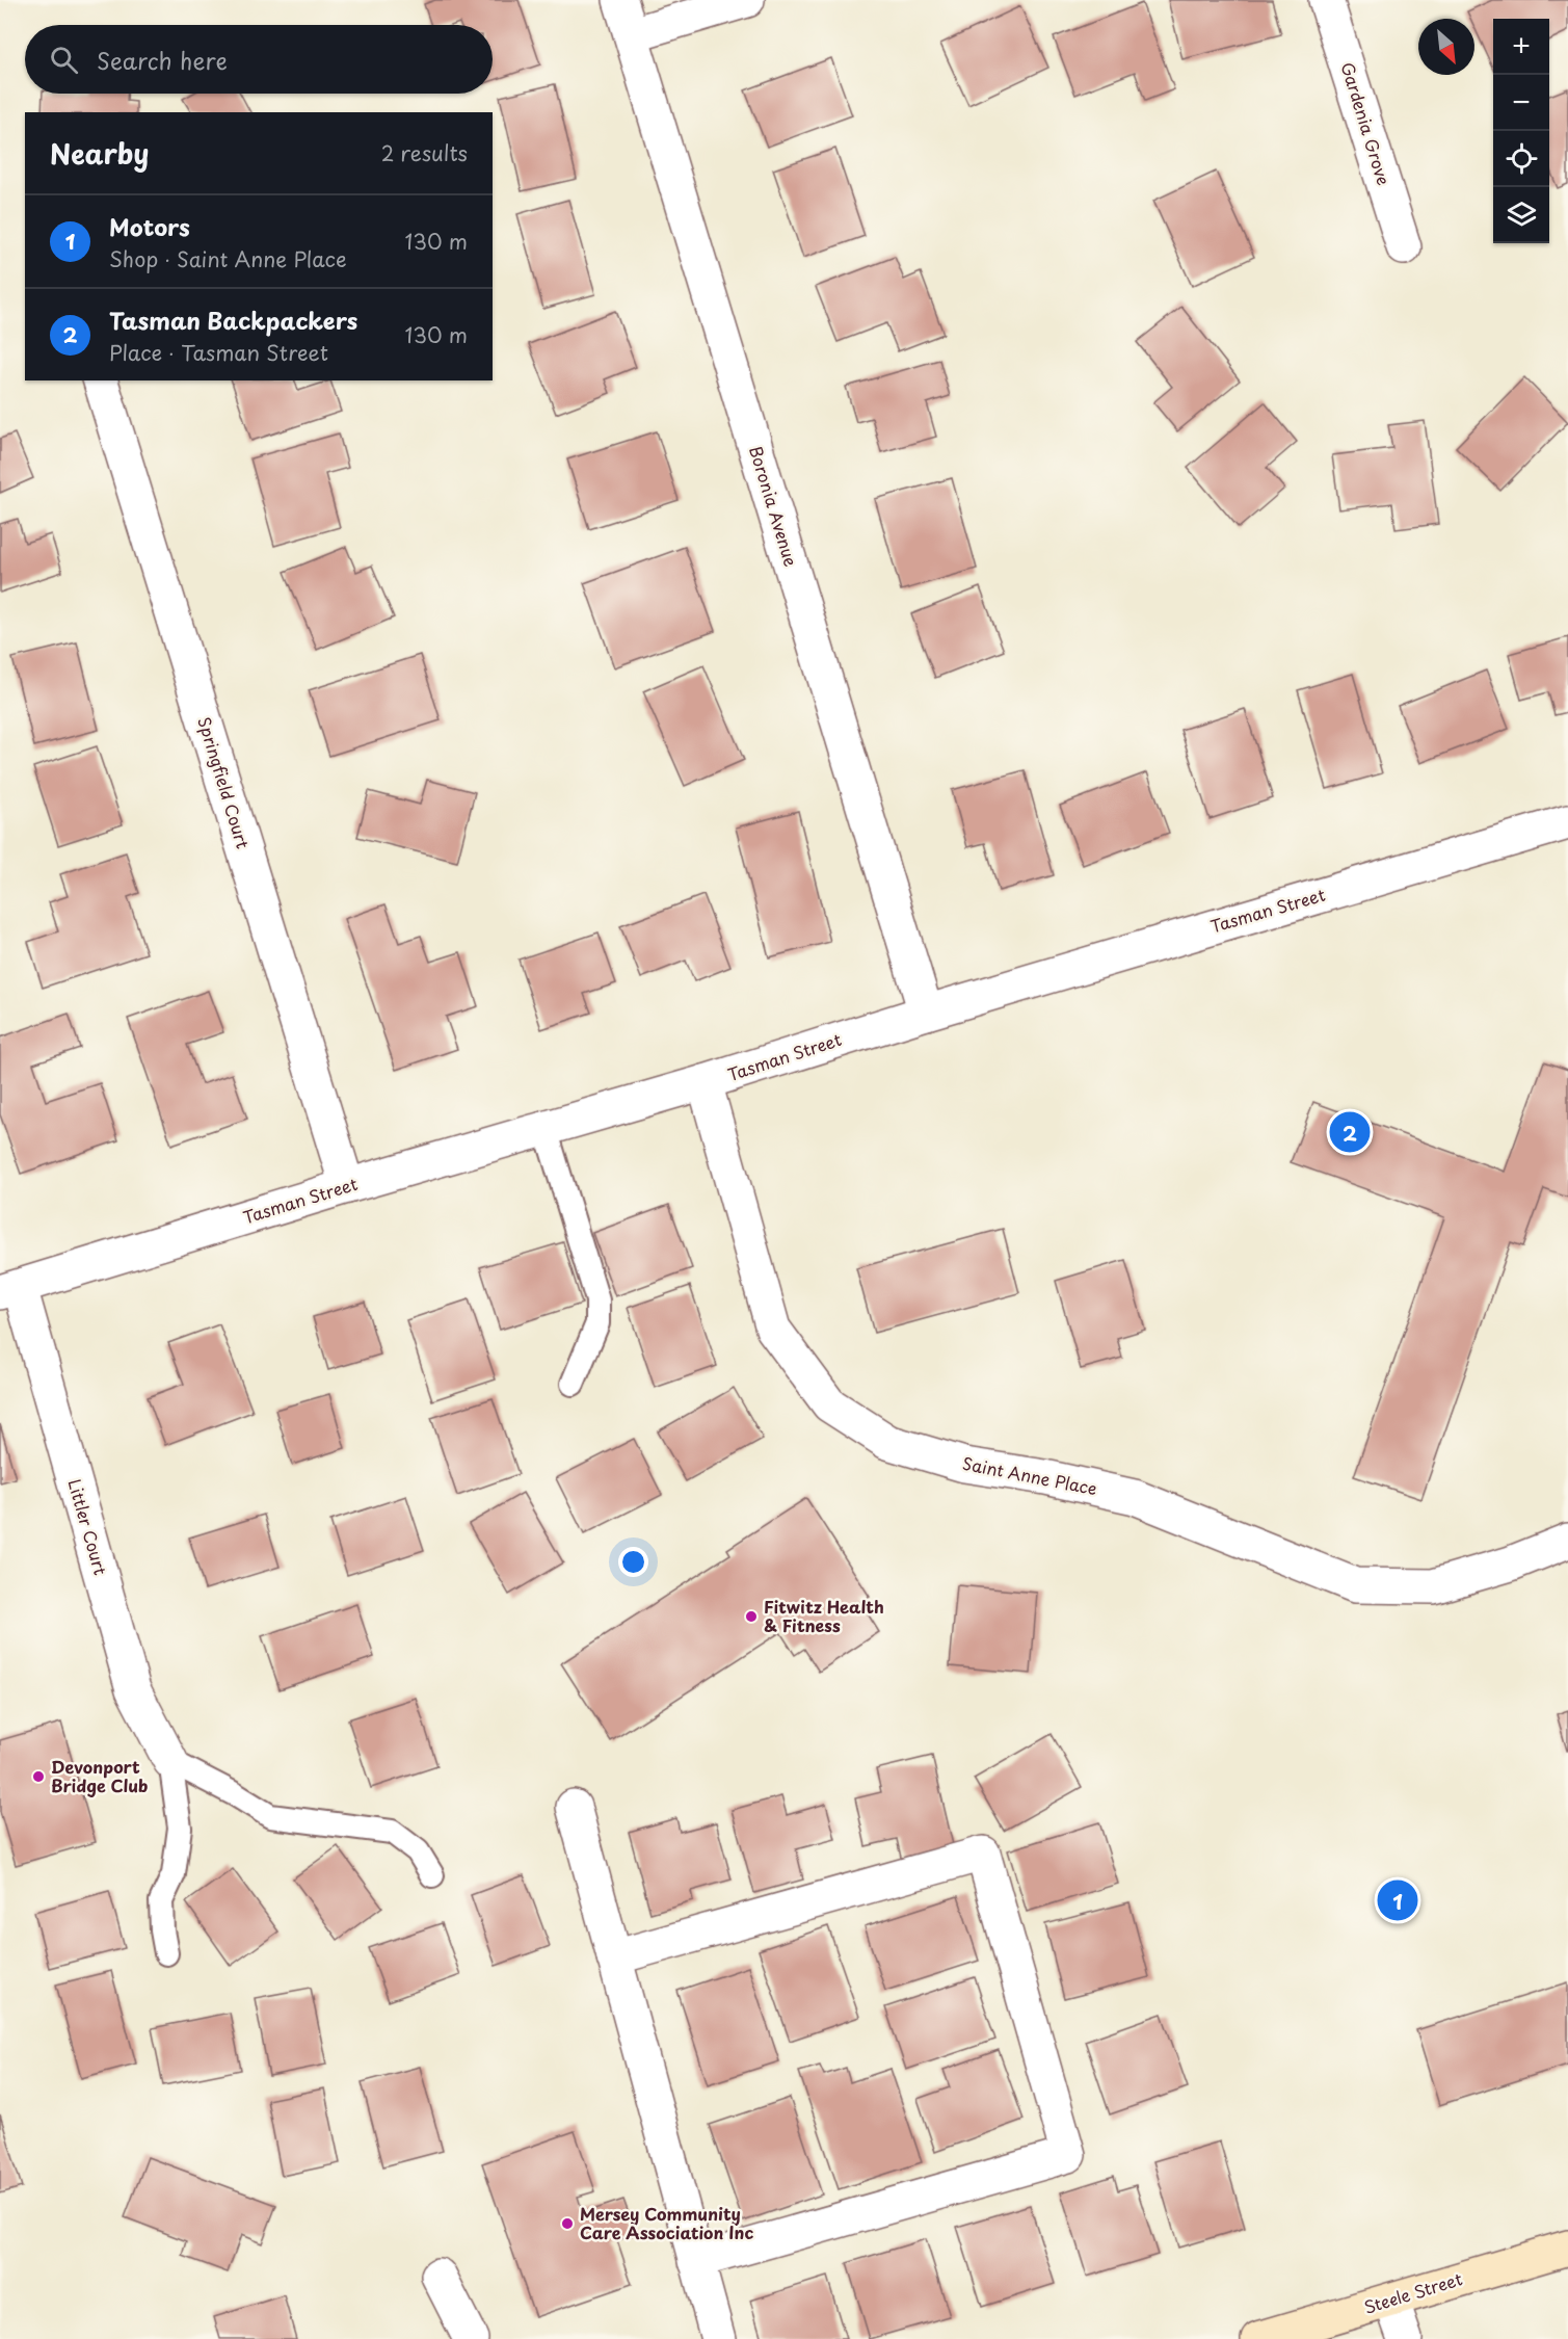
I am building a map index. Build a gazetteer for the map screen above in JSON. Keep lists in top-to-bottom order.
{
  "streets": {
    "main road": ["Steele Street"],
    "street": [
      "Gardenia Grove",
      "Boronia Avenue",
      "Springfield Court",
      "Tasman Street",
      "Saint Anne Place",
      "Littler Court"
    ]
  },
  "crossings": [
    ["Boronia Avenue", "Tasman Street"],
    ["Springfield Court", "Tasman Street"],
    ["Tasman Street", "Saint Anne Place"],
    ["Tasman Street", "Littler Court"]
  ],
  "places": ["Fitwitz Health & Fitness", "Devonport Bridge Club", "Mersey Community Care Association Inc"],
  "north": "bottom right",
  "page": {
    "map_buttons": ["+", "−"],
    "search": "Search here",
    "heading": ["Nearby", "2 results"],
    "list": [
      {
        "mark": "1",
        "name": "Motors",
        "note": "Shop · Saint Anne Place",
        "value": "130 m"
      },
      {
        "mark": "2",
        "name": "Tasman Backpackers",
        "note": "Place · Tasman Street",
        "value": "130 m"
      }
    ],
    "pins": ["2", "1"]
  }
}
